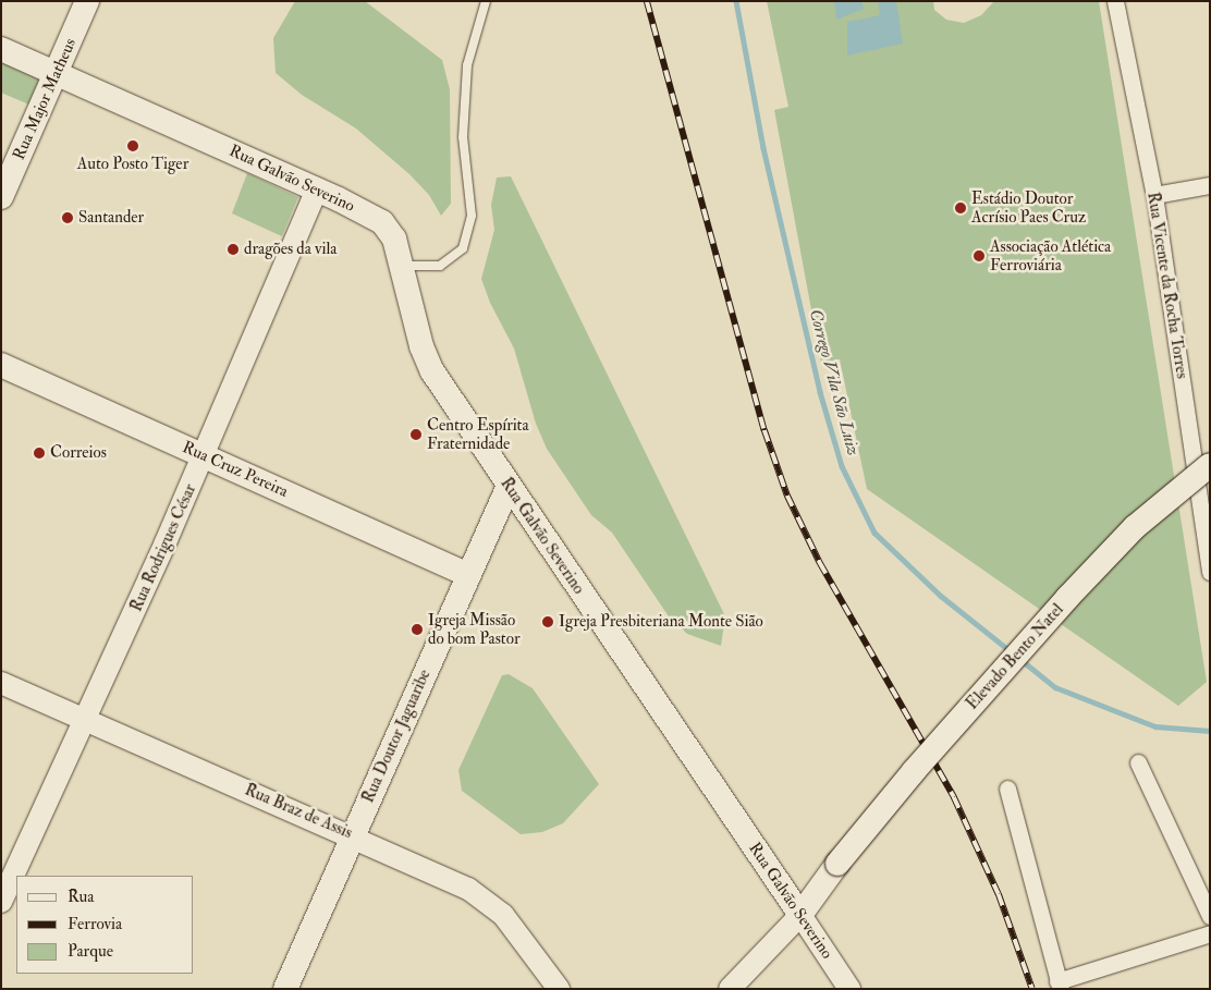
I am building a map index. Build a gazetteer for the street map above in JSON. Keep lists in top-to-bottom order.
{
  "streets": {
    "main road": [
      "Rua Major Matheus",
      "Rua Galvão Severino",
      "Rua Cruz Pereira",
      "Elevado Bento Natel",
      "Rua Doutor Jaguaribe"
    ],
    "street": ["Rua Vicente da Rocha Torres", "Rua Rodrigues César", "Rua Braz de Assis"]
  },
  "crossings": [
    ["Rua Major Matheus", "Rua Galvão Severino"],
    ["Rua Galvão Severino", "Rua Rodrigues César"],
    ["Rua Galvão Severino", "Elevado Bento Natel"],
    ["Rua Galvão Severino", "Rua Doutor Jaguaribe"],
    ["Rua Cruz Pereira", "Rua Rodrigues César"],
    ["Rua Cruz Pereira", "Rua Doutor Jaguaribe"],
    ["Rua Rodrigues César", "Rua Braz de Assis"],
    ["Rua Doutor Jaguaribe", "Rua Braz de Assis"]
  ],
  "water": ["Corrego Vila São Luiz"],
  "places": [
    "Auto Posto Tiger",
    "Estádio Doutor Acrísio Paes Cruz",
    "Santander",
    "dragões da vila",
    "Associação Atlética Ferroviária",
    "Centro Espírita Fraternidade",
    "Correios",
    "Igreja Presbiteriana Monte Sião",
    "Igreja Missão do bom Pastor"
  ],
  "legend": ["Rua", "Ferrovia", "Parque"]
}
